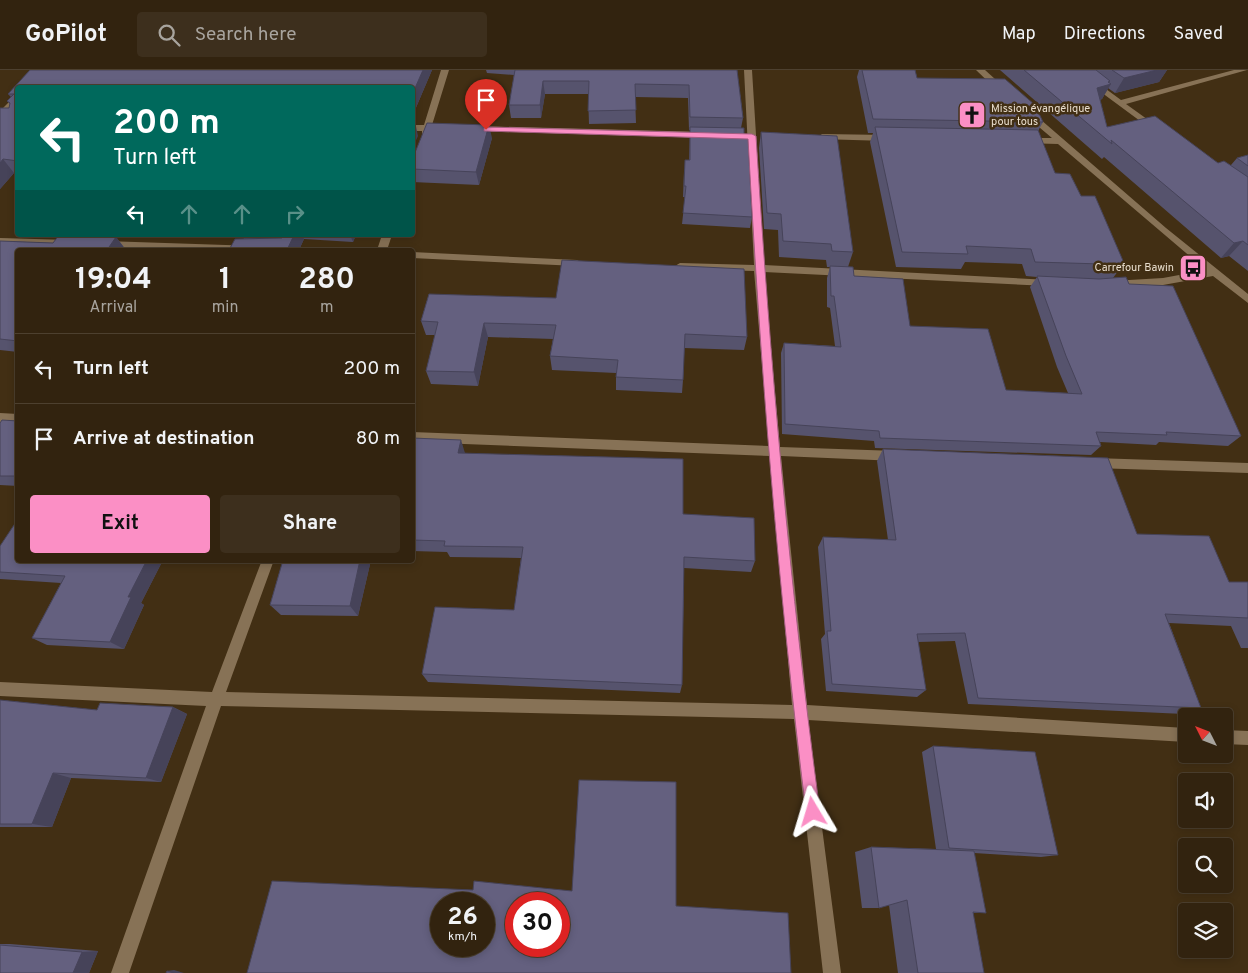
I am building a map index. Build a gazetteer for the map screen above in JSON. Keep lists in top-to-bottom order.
{
  "places": {
    "church": ["Mission évangélique pour tous"],
    "bus stop": ["Carrefour Bawin"]
  },
  "north": "top left",
  "page": {
    "header": "GoPilot",
    "search": "Search here",
    "nav": ["Map", "Directions", "Saved"],
    "turn": ["200 m", "Turn left"],
    "eta": [
      "19:04",
      "Arrival",
      "1",
      "min",
      "280",
      "m"
    ],
    "list": [
      {
        "name": "Turn left",
        "value": "200 m"
      },
      {
        "name": "Arrive at destination",
        "value": "80 m"
      }
    ],
    "buttons": ["Exit", "Share"],
    "speed": "26 km/h",
    "limit": "30"
  }
}
